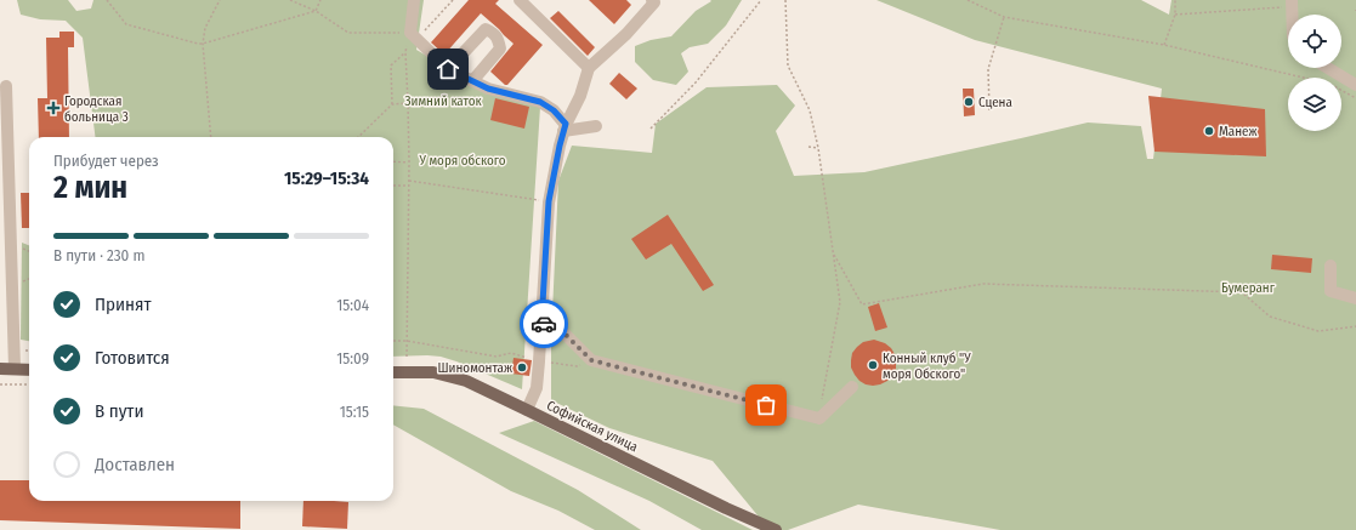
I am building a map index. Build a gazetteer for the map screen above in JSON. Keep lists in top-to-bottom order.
{
  "streets": {
    "main road": ["Софийская улица"]
  },
  "parks": ["Зимний каток", "У моря обского", "Бумеранг"],
  "places": {
    "other": [
      "Сцена",
      "Манеж",
      "Конный клуб \"У моря Обского\"",
      "Шиномонтаж"
    ],
    "health": ["Городская больница 3"]
  },
  "page": {
    "heading": ["2 мин", "Прибудет через", "15:29–15:34"],
    "bar": "В пути · 230 m",
    "list": [
      ["Принят", "15:04"],
      ["Готовится", "15:09"],
      ["В пути", "15:15"],
      "Доставлен"
    ]
  }
}
